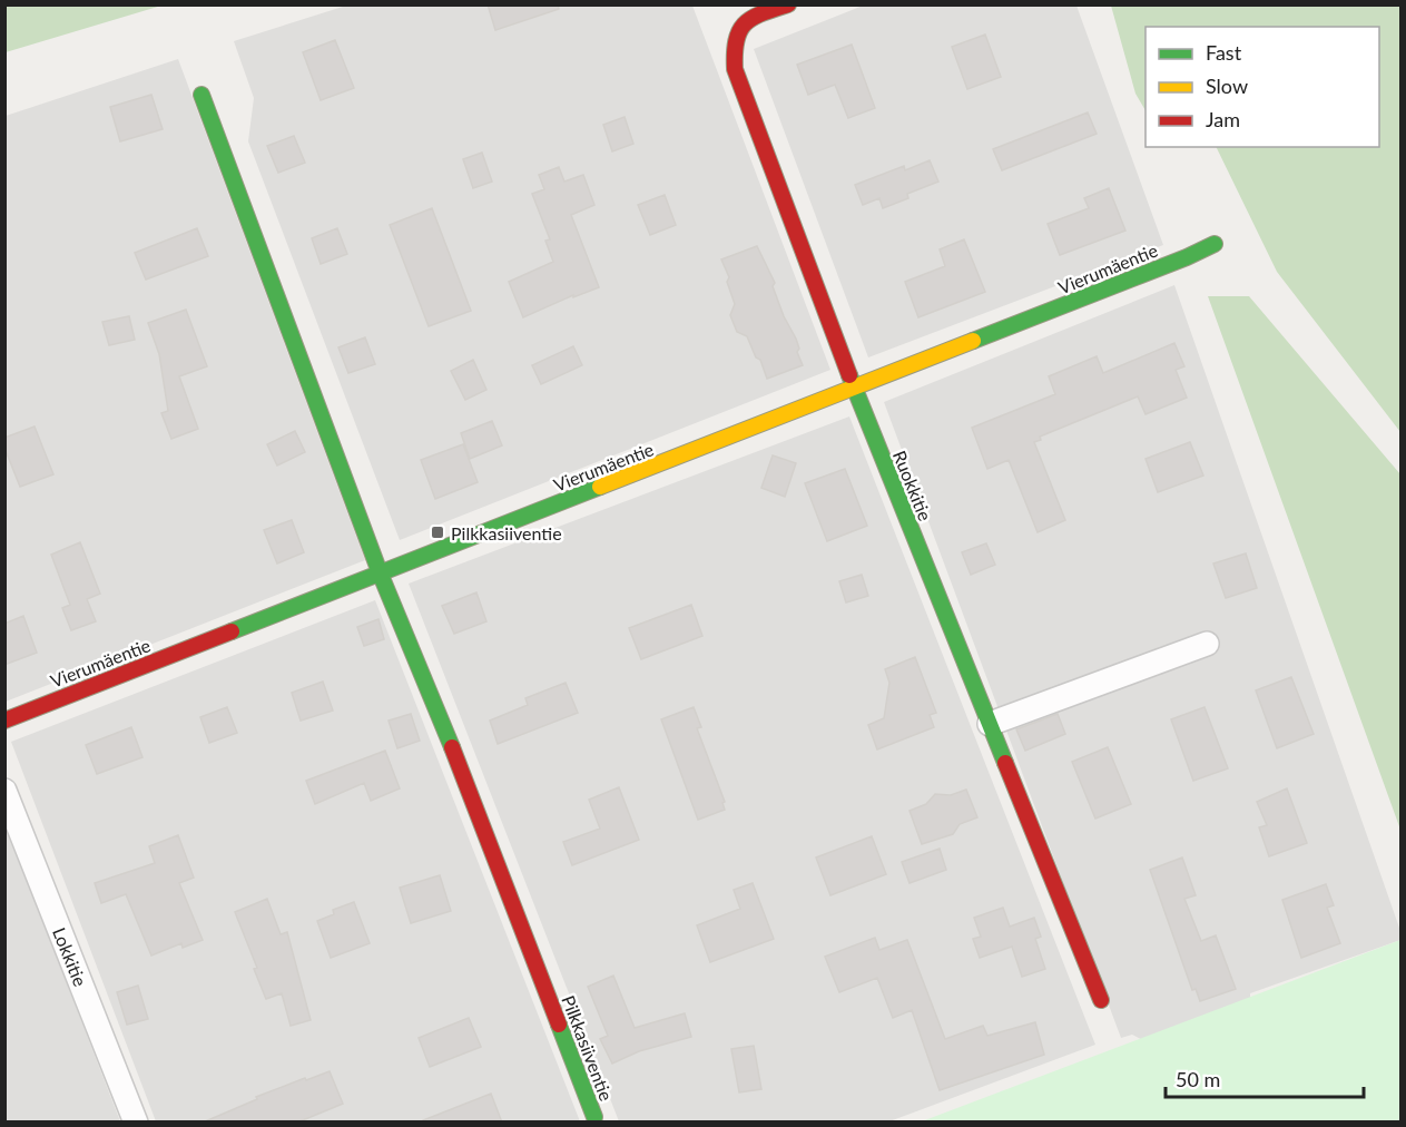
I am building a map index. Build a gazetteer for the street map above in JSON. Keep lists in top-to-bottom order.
{
  "streets": {
    "street": [
      "Vierumäentie",
      "Ruokkitie",
      "Lokkitie",
      "Pilkkasiiventie"
    ]
  },
  "crossings": [
    ["Vierumäentie", "Ruokkitie"],
    ["Vierumäentie", "Pilkkasiiventie"]
  ],
  "places": {
    "transit": ["Pilkkasiiventie"]
  },
  "legend": ["Fast", "Slow", "Jam"],
  "scale_bar": "50 m"
}
